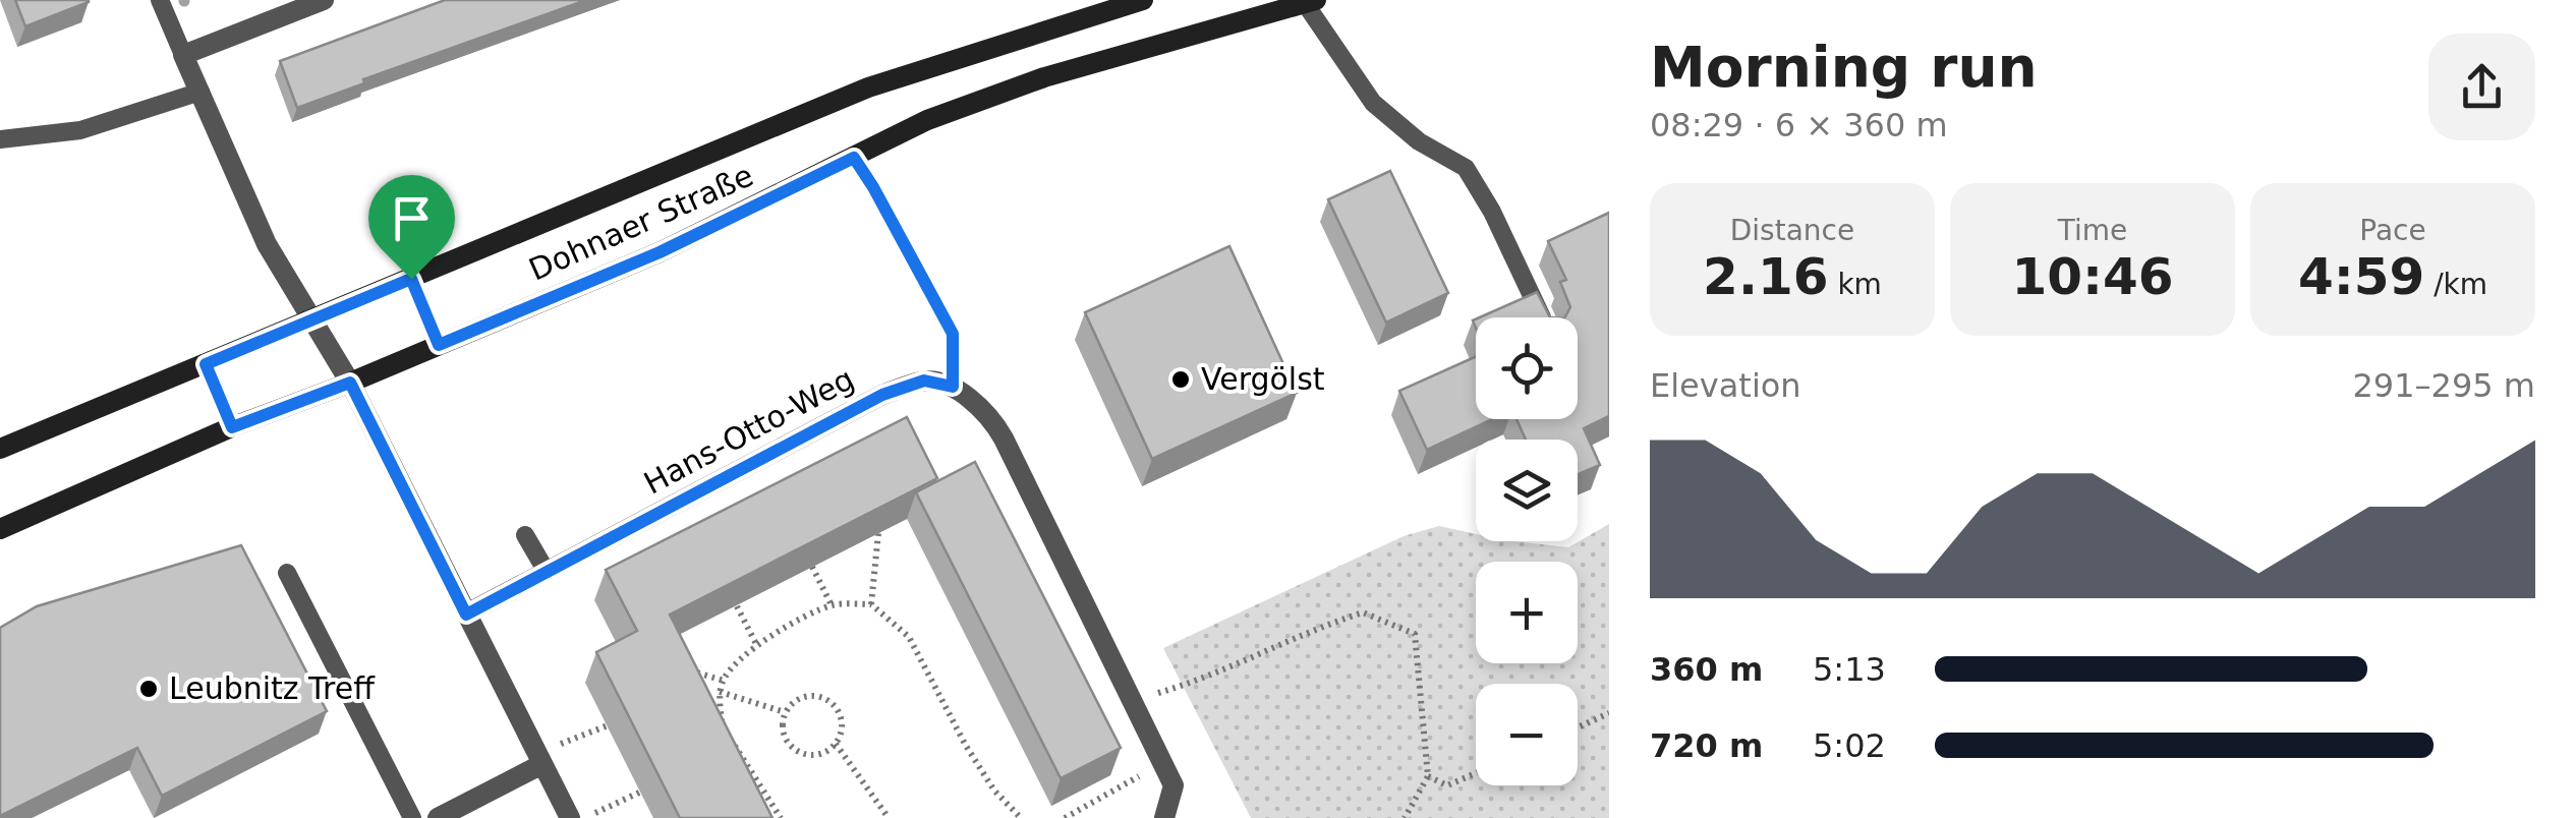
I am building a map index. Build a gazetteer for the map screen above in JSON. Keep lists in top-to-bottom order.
{
  "streets": {
    "main road": ["Dohnaer Straße"],
    "street": ["Hans-Otto-Weg"]
  },
  "places": ["Vergölst", "Leubnitz Treff"],
  "page": {
    "heading": ["Morning run", "08:29 · 6 × 360 m"],
    "stats": [
      ["Distance", "2.16 km"],
      ["Time", "10:46"],
      ["Pace", "4:59 /km"]
    ],
    "map_buttons": ["+", "−"],
    "chart": ["Elevation", "291–295 m"],
    "list": [
      {
        "name": "360 m",
        "note": "5:13"
      },
      {
        "name": "720 m",
        "note": "5:02"
      }
    ]
  }
}
